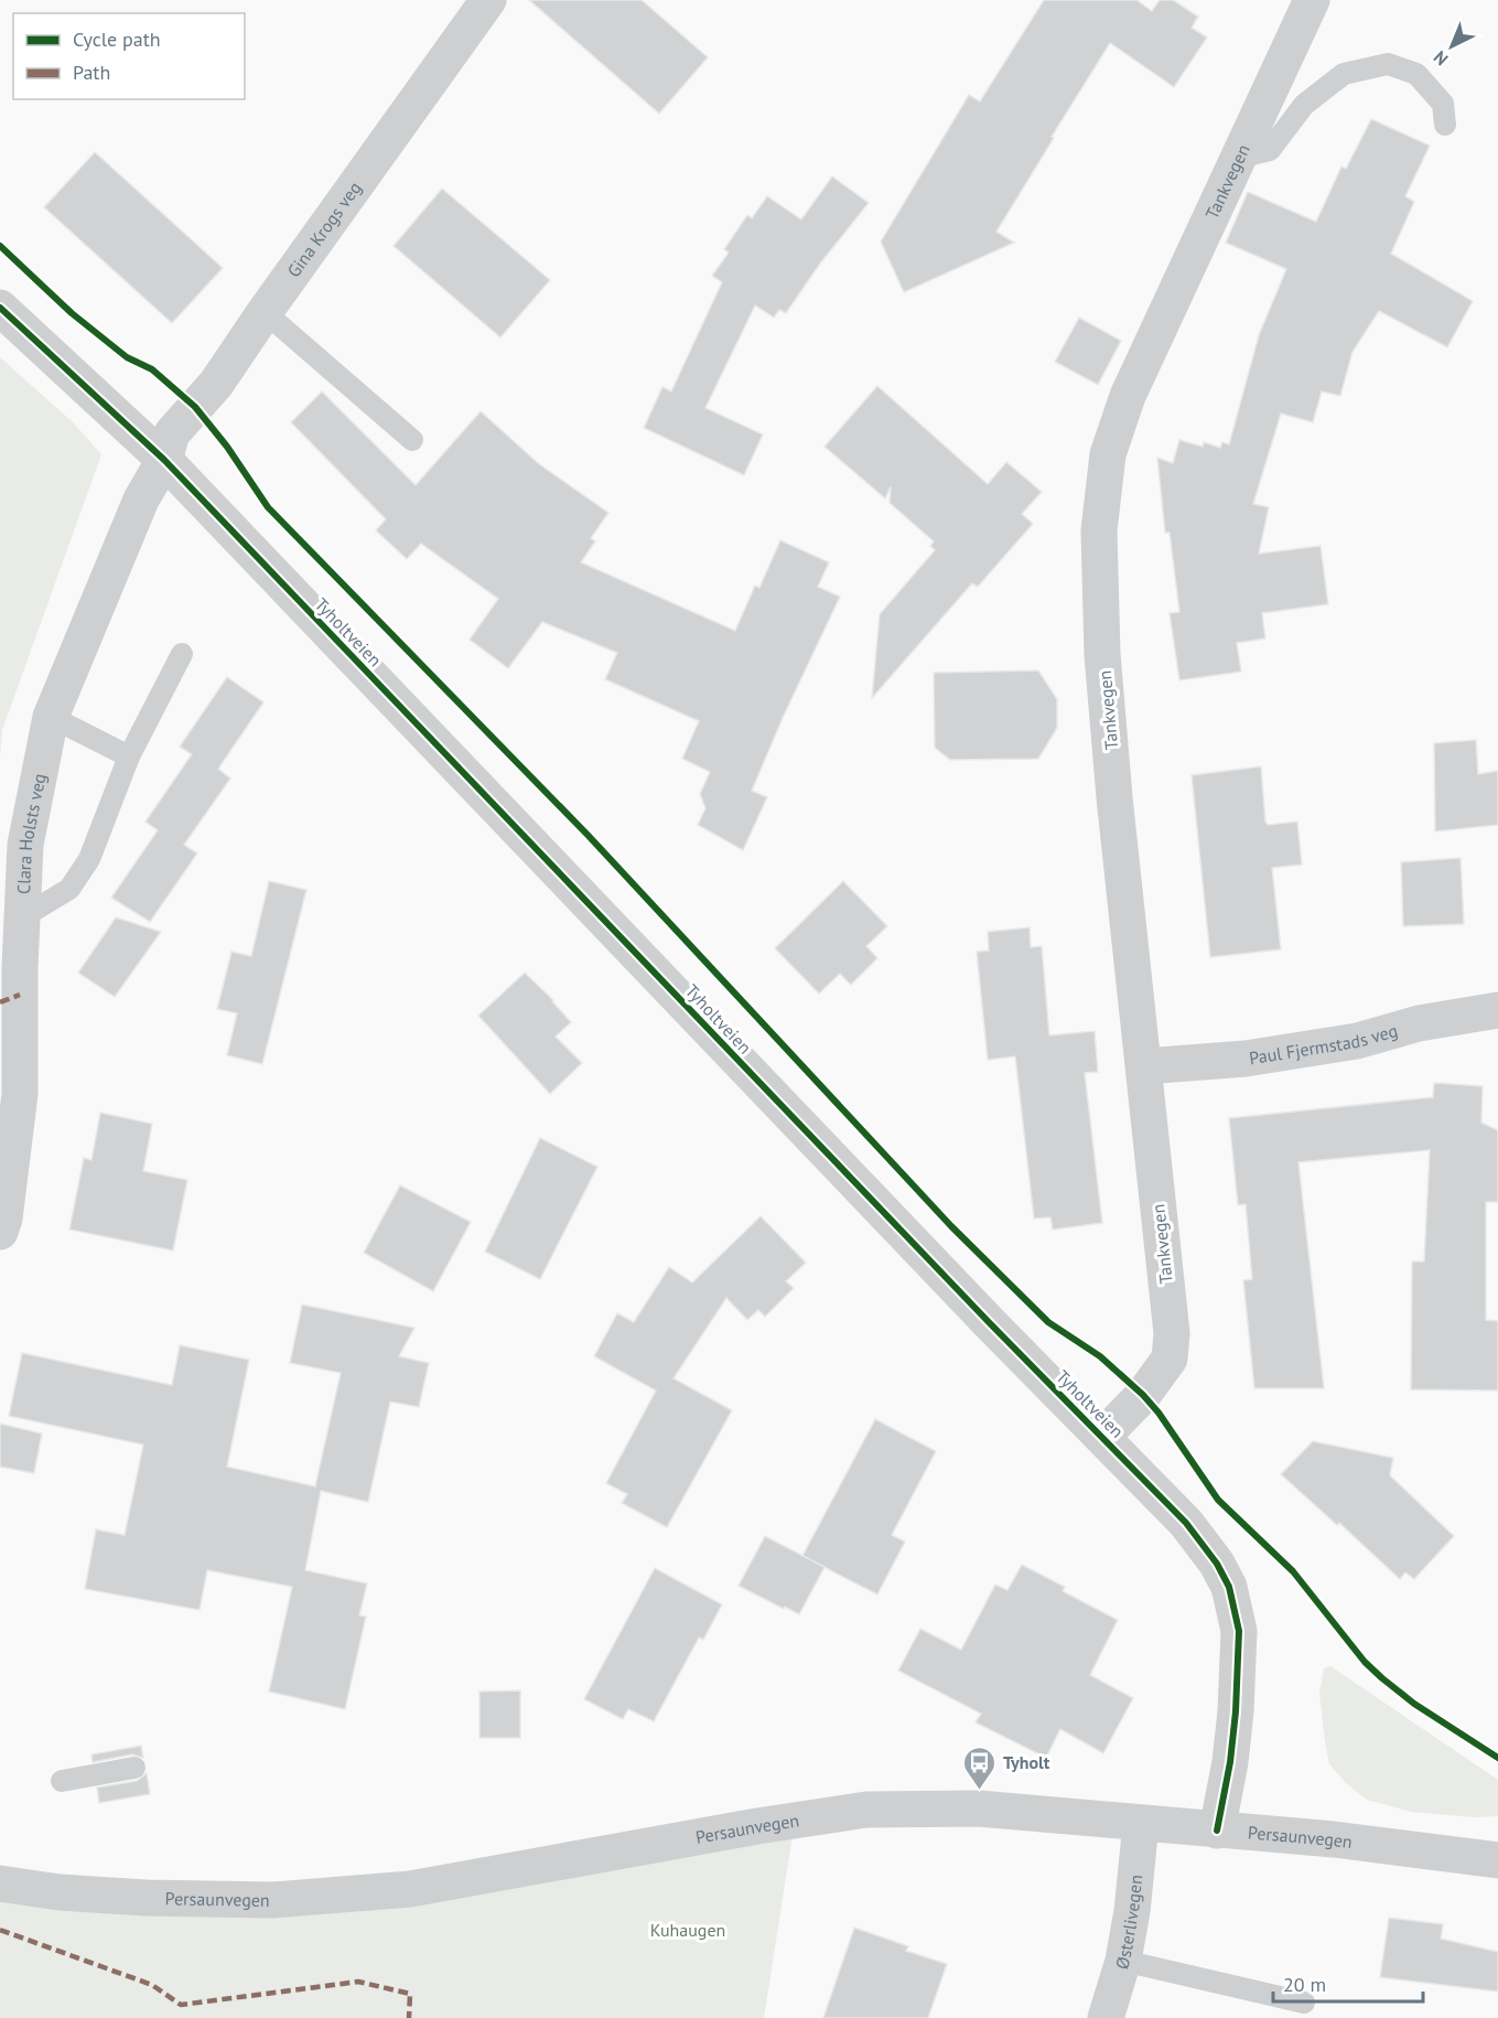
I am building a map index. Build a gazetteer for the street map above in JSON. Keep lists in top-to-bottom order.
{
  "streets": {
    "street": [
      "Tankvegen",
      "Gina Krogs veg",
      "Tyholtveien",
      "Clara Holsts veg",
      "Paul Fjermstads veg",
      "Persaunvegen",
      "Østerlivegen"
    ]
  },
  "crossings": [
    ["Tankvegen", "Tyholtveien"],
    ["Tankvegen", "Paul Fjermstads veg"],
    ["Gina Krogs veg", "Tyholtveien"],
    ["Gina Krogs veg", "Clara Holsts veg"],
    ["Tyholtveien", "Clara Holsts veg"],
    ["Tyholtveien", "Persaunvegen"],
    ["Persaunvegen", "Østerlivegen"]
  ],
  "parks": ["Kuhaugen"],
  "places": {
    "bus stop": ["Tyholt"]
  },
  "legend": ["Cycle path", "Path"],
  "scale_bar": "20 m",
  "north": "bottom left"
}
